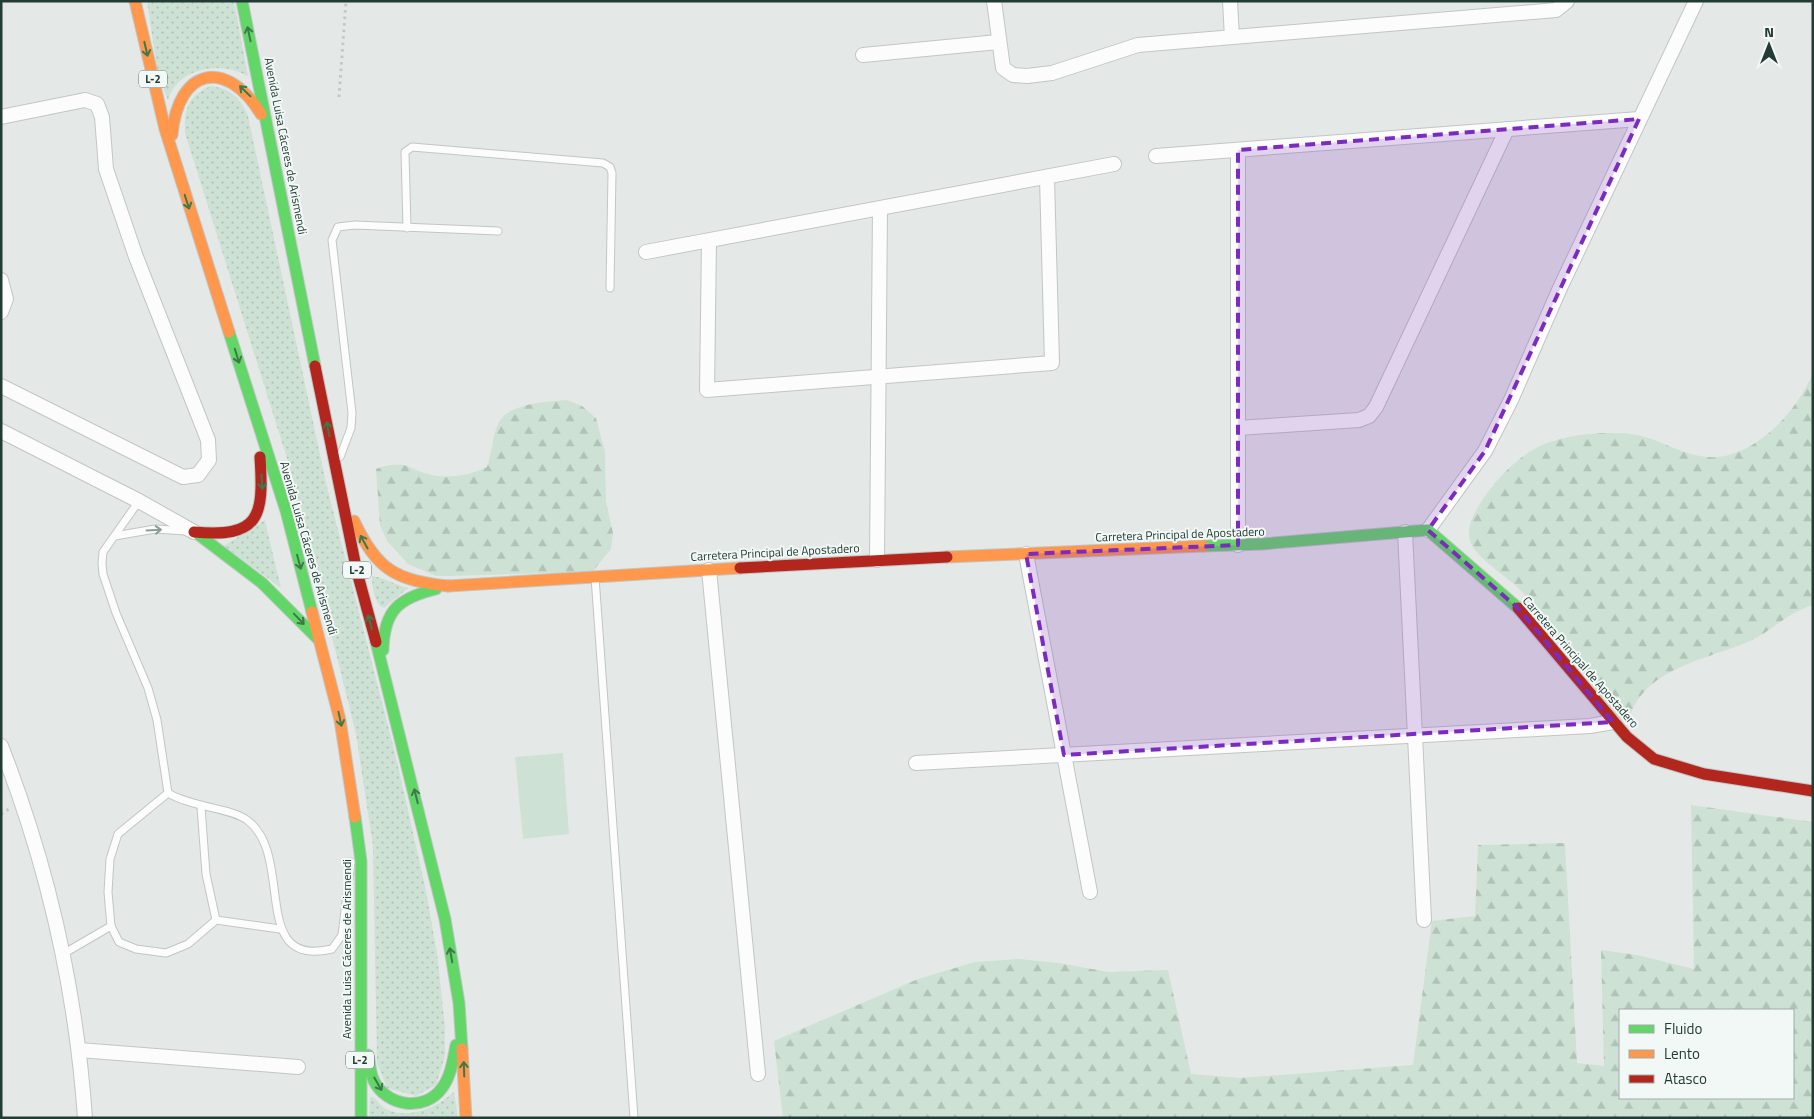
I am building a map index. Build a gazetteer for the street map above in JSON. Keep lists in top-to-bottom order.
{
  "streets": {
    "main road": ["L-2", "Avenida Luisa Cáceres de Arismendi", "Carretera Principal de Apostadero"]
  },
  "legend": ["Fluido", "Lento", "Atasco"],
  "north": "top"
}
